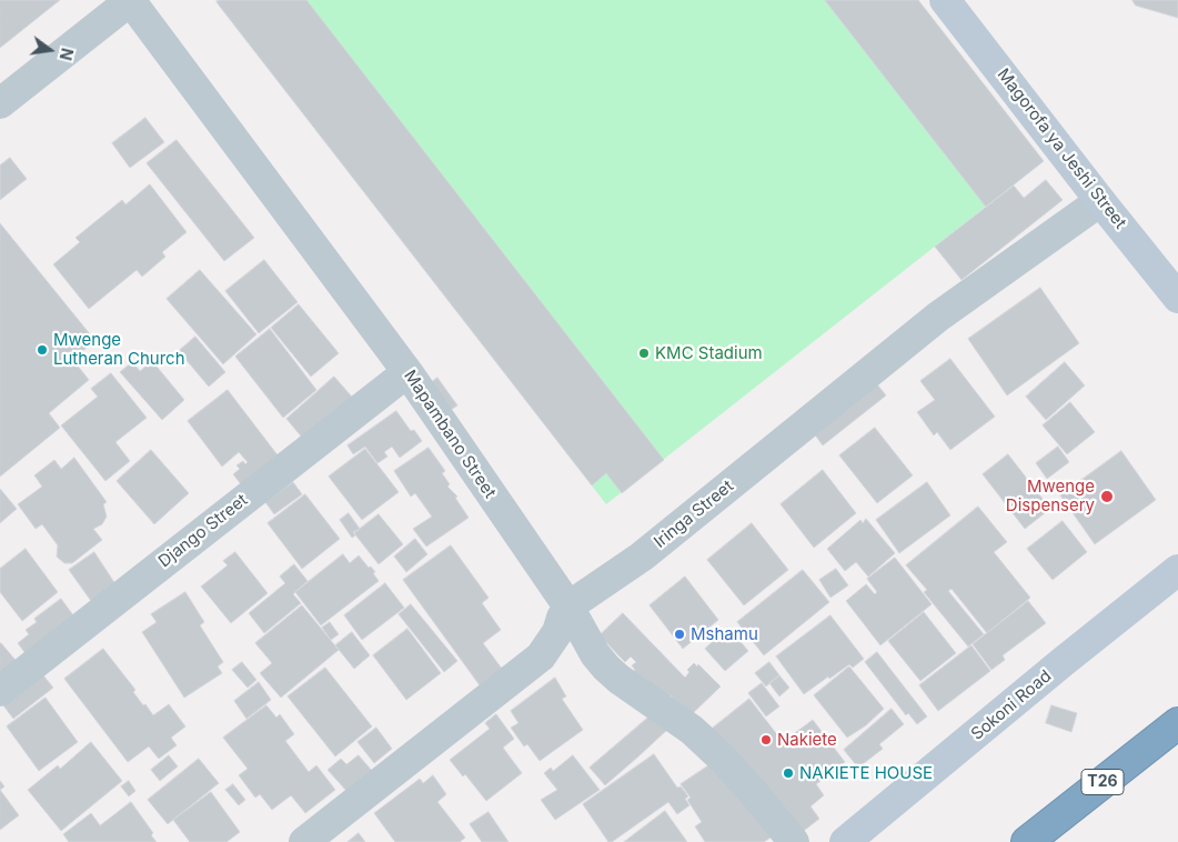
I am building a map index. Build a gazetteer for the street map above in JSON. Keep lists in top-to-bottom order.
{
  "streets": {
    "highway": ["T26"],
    "street": [
      "Magorofa ya Jeshi Street",
      "Mapambano Street",
      "Iringa Street",
      "Django Street",
      "Sokoni Road"
    ]
  },
  "crossings": [
    ["Magorofa ya Jeshi Street", "Iringa Street"],
    ["Mapambano Street", "Iringa Street"],
    ["Mapambano Street", "Django Street"]
  ],
  "places": [
    "Mwenge Lutheran Church",
    "KMC Stadium",
    "Mwenge Dispensery",
    "Mshamu",
    "Nakiete",
    "NAKIETE HOUSE"
  ],
  "north": "right"
}
